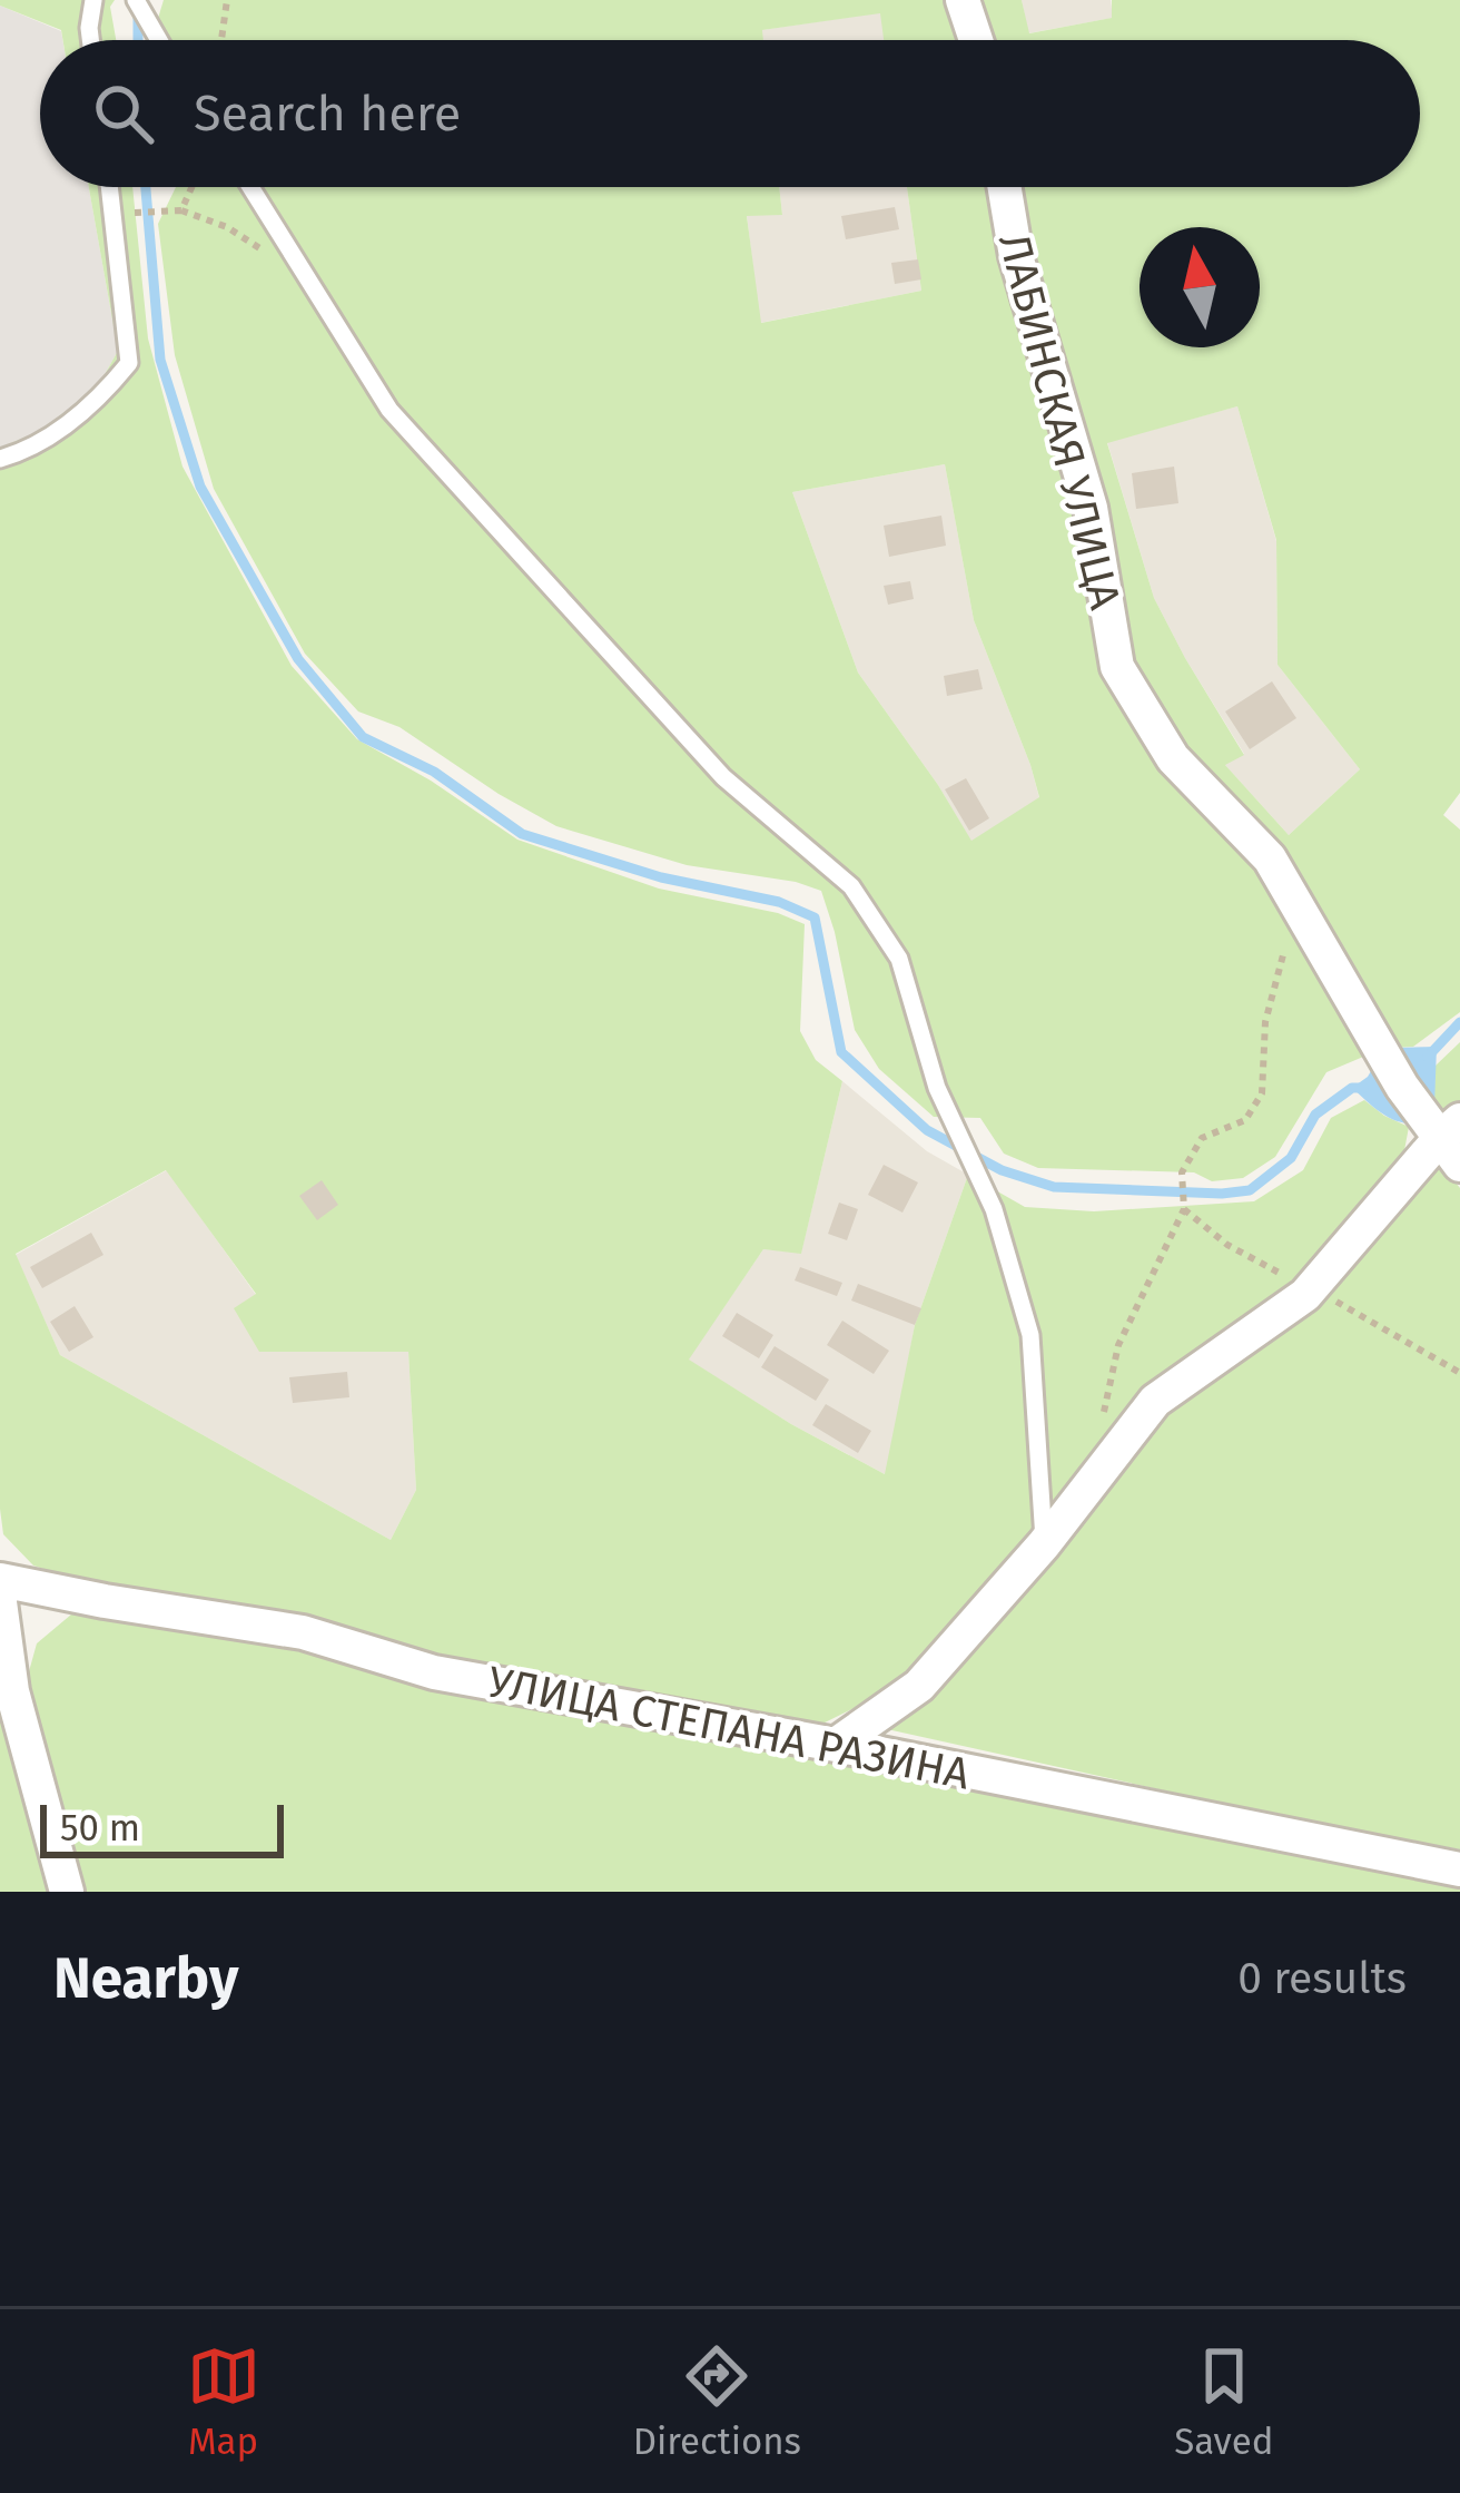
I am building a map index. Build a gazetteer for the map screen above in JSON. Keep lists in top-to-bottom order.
{
  "streets": {
    "street": ["ЛАБИНСКАЯ УЛИЦА", "УЛИЦА СТЕПАНА РАЗИНА"]
  },
  "crossings": [
    ["ЛАБИНСКАЯ УЛИЦА", "УЛИЦА СТЕПАНА РАЗИНА"]
  ],
  "scale_bar": "50 m",
  "north": "top",
  "page": {
    "search": "Search here",
    "scale": "50 m",
    "heading": ["Nearby", "0 results"],
    "nav": ["Map", "Directions", "Saved"]
  }
}
